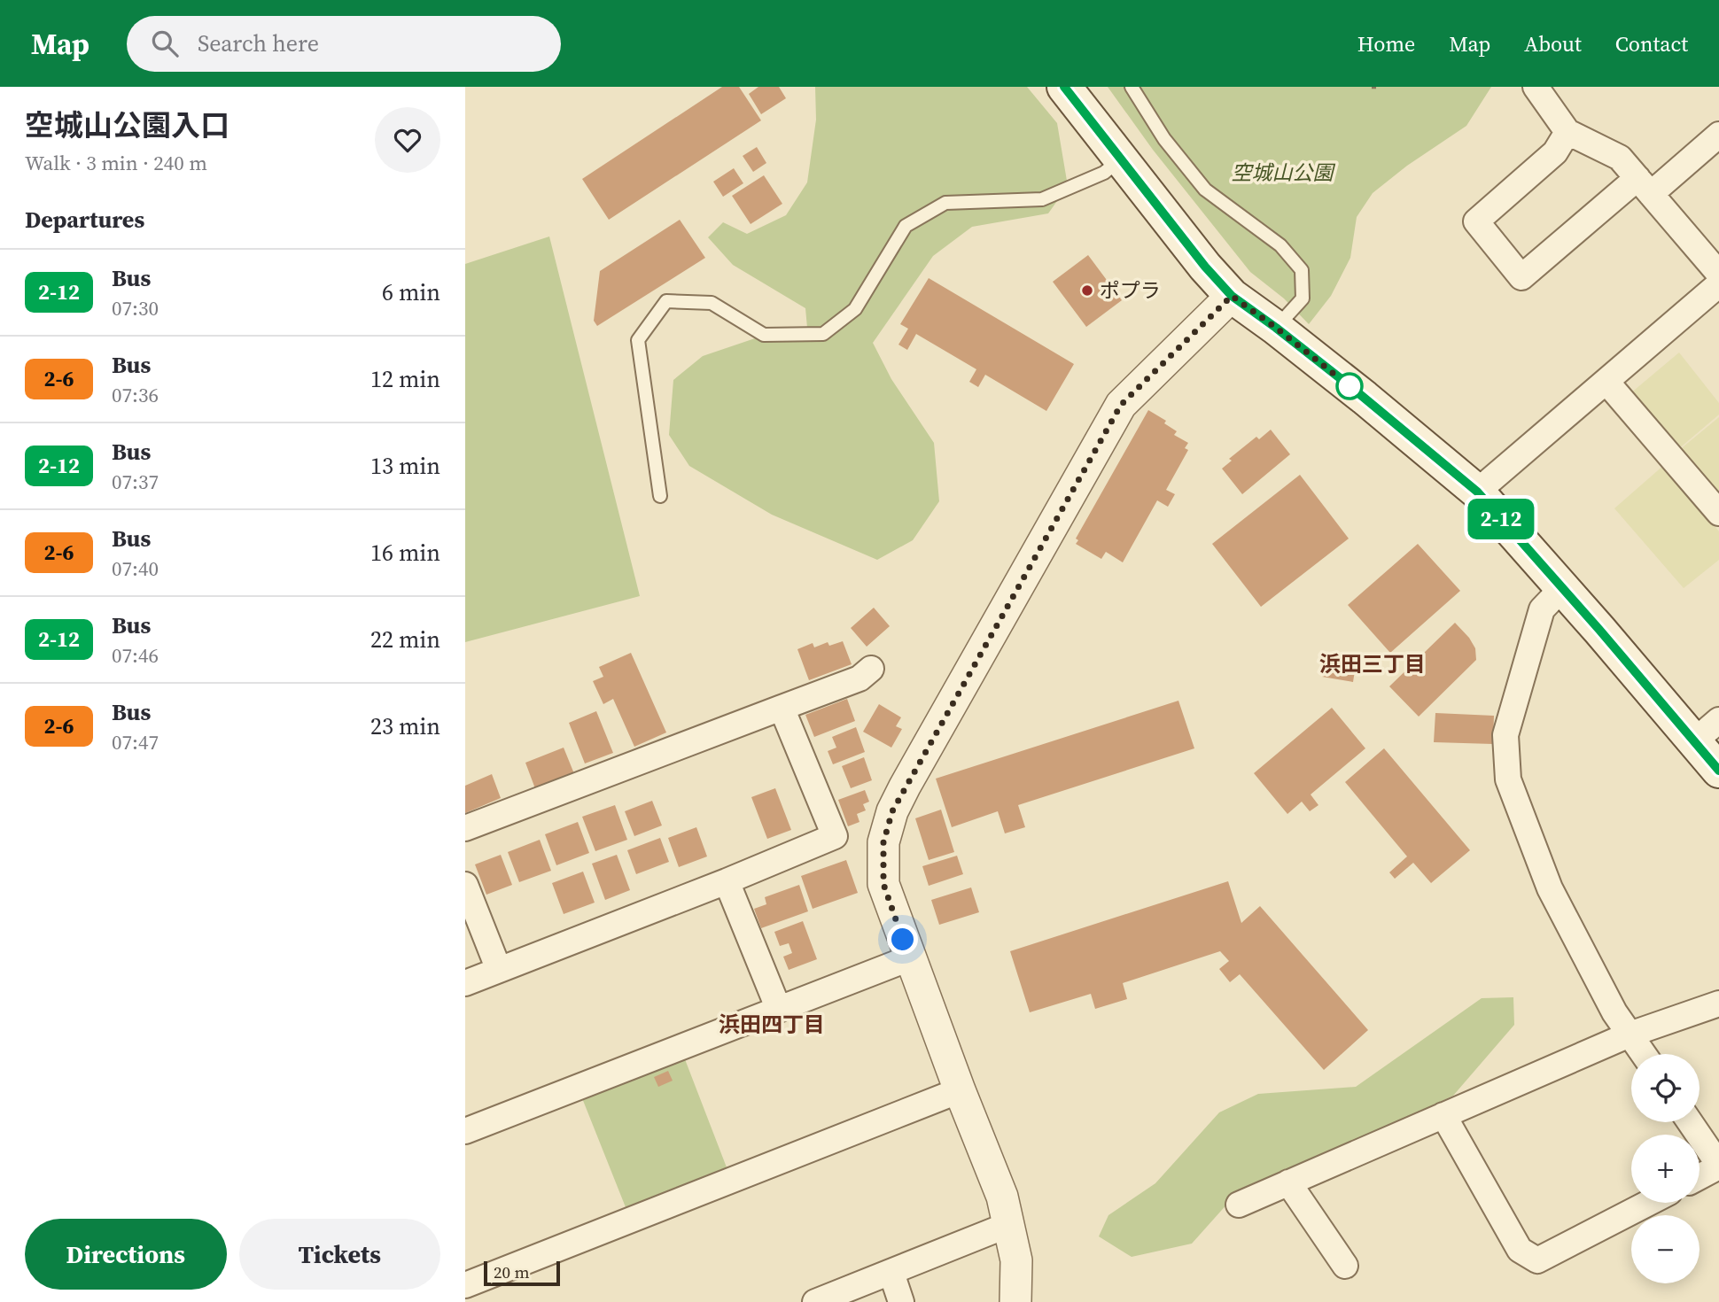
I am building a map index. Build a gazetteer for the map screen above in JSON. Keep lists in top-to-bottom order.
{
  "districts": ["浜田三丁目", "浜田四丁目"],
  "parks": ["空城山公園"],
  "places": ["ポプラ"],
  "lines": ["bus line 2-12"],
  "scale_bar": "20 m",
  "page": {
    "header": "Map",
    "search": "Search here",
    "nav": [
      "Home",
      "Map",
      "About",
      "Contact"
    ],
    "heading": [
      ["空城山公園入口", "Walk · 3 min · 240 m"],
      "Departures"
    ],
    "on_map": "2-12",
    "list": [
      {
        "mark": "2-12",
        "name": "Bus",
        "note": "07:30",
        "value": "6 min"
      },
      {
        "mark": "2-6",
        "name": "Bus",
        "note": "07:36",
        "value": "12 min"
      },
      {
        "mark": "2-12",
        "name": "Bus",
        "note": "07:37",
        "value": "13 min"
      },
      {
        "mark": "2-6",
        "name": "Bus",
        "note": "07:40",
        "value": "16 min"
      },
      {
        "mark": "2-12",
        "name": "Bus",
        "note": "07:46",
        "value": "22 min"
      },
      {
        "mark": "2-6",
        "name": "Bus",
        "note": "07:47",
        "value": "23 min"
      }
    ],
    "map_buttons": ["+", "−"],
    "buttons": ["Directions", "Tickets"],
    "scale": "20 m"
  }
}
